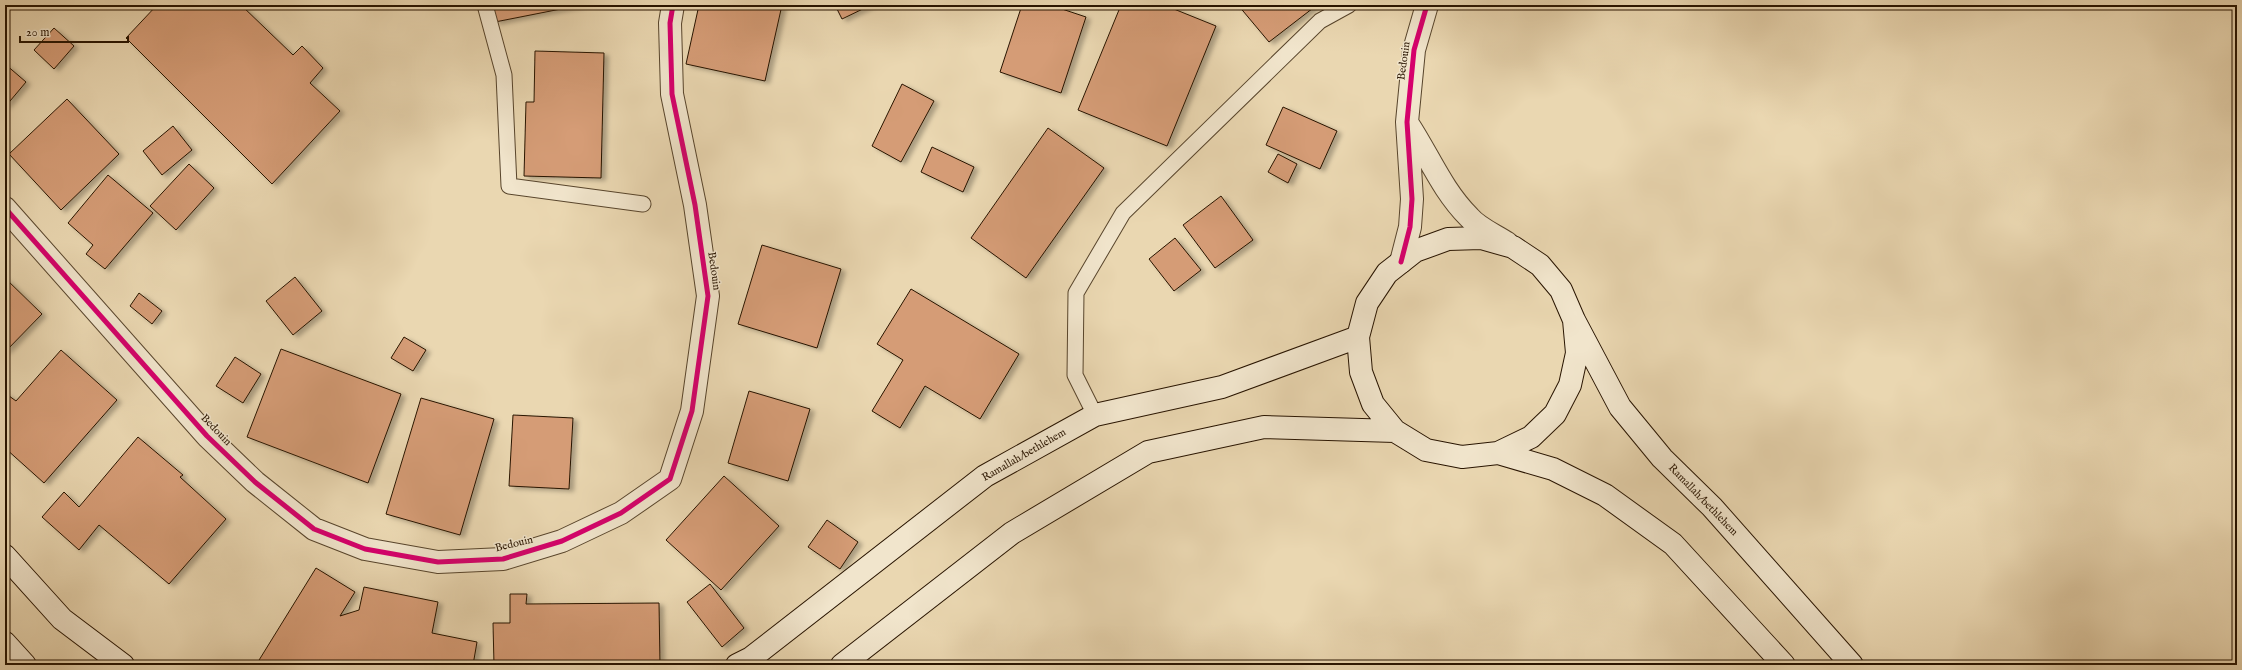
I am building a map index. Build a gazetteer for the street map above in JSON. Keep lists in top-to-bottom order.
{
  "streets": {
    "main road": ["Bedouin", "Ramallah/bethlehem"]
  },
  "scale_bar": "20 m"
}
